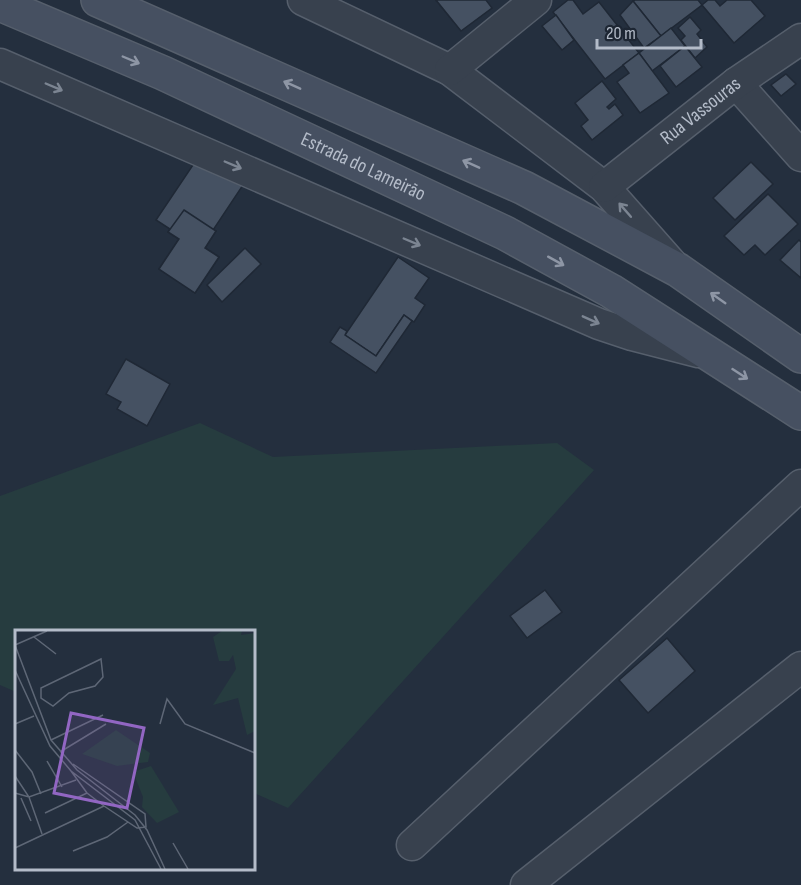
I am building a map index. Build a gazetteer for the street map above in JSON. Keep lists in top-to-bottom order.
{
  "streets": {
    "main road": ["Estrada do Lameirão"],
    "street": ["Rua Vassouras"]
  },
  "scale_bar": "20 m"
}
